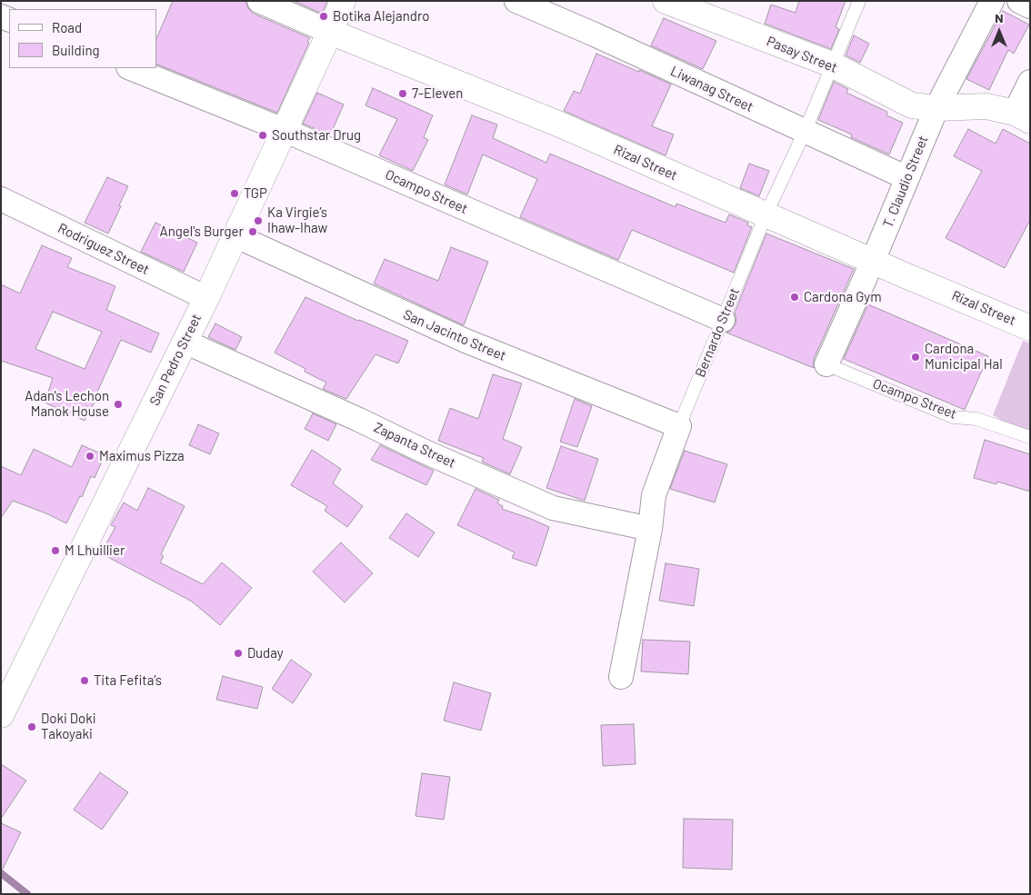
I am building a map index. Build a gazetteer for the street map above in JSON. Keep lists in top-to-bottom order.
{
  "streets": {
    "main road": ["Pasay Street", "Rizal Street", "San Pedro Street"],
    "street": [
      "Liwanag Street",
      "T. Claudio Street",
      "Ocampo Street",
      "Rodriguez Street",
      "Bernardo Street",
      "San Jacinto Street",
      "Zapanta Street"
    ]
  },
  "crossings": [
    ["Pasay Street", "T. Claudio Street"],
    ["Pasay Street", "Bernardo Street"],
    ["Liwanag Street", "T. Claudio Street"],
    ["Liwanag Street", "Bernardo Street"],
    ["Rizal Street", "T. Claudio Street"],
    ["Rizal Street", "Bernardo Street"],
    ["Rizal Street", "San Pedro Street"],
    ["T. Claudio Street", "Ocampo Street"],
    ["Ocampo Street", "Bernardo Street"],
    ["Ocampo Street", "San Pedro Street"],
    ["Rodriguez Street", "San Pedro Street"],
    ["Bernardo Street", "San Jacinto Street"],
    ["Bernardo Street", "Zapanta Street"],
    ["San Jacinto Street", "San Pedro Street"],
    ["San Pedro Street", "Zapanta Street"]
  ],
  "places": [
    "Botika Alejandro",
    "7-Eleven",
    "Southstar Drug",
    "TGP",
    "Ka Virgie’s Ihaw-Ihaw",
    "Angel's Burger",
    "Cardona Gym",
    "Cardona Municipal Hal",
    "Adan's Lechon Manok House",
    "Maximus Pizza",
    "M Lhuillier",
    "Duday",
    "Tita Fefita’s",
    "Doki Doki Takoyaki"
  ],
  "legend": ["Road", "Building"],
  "north": "top"
}
